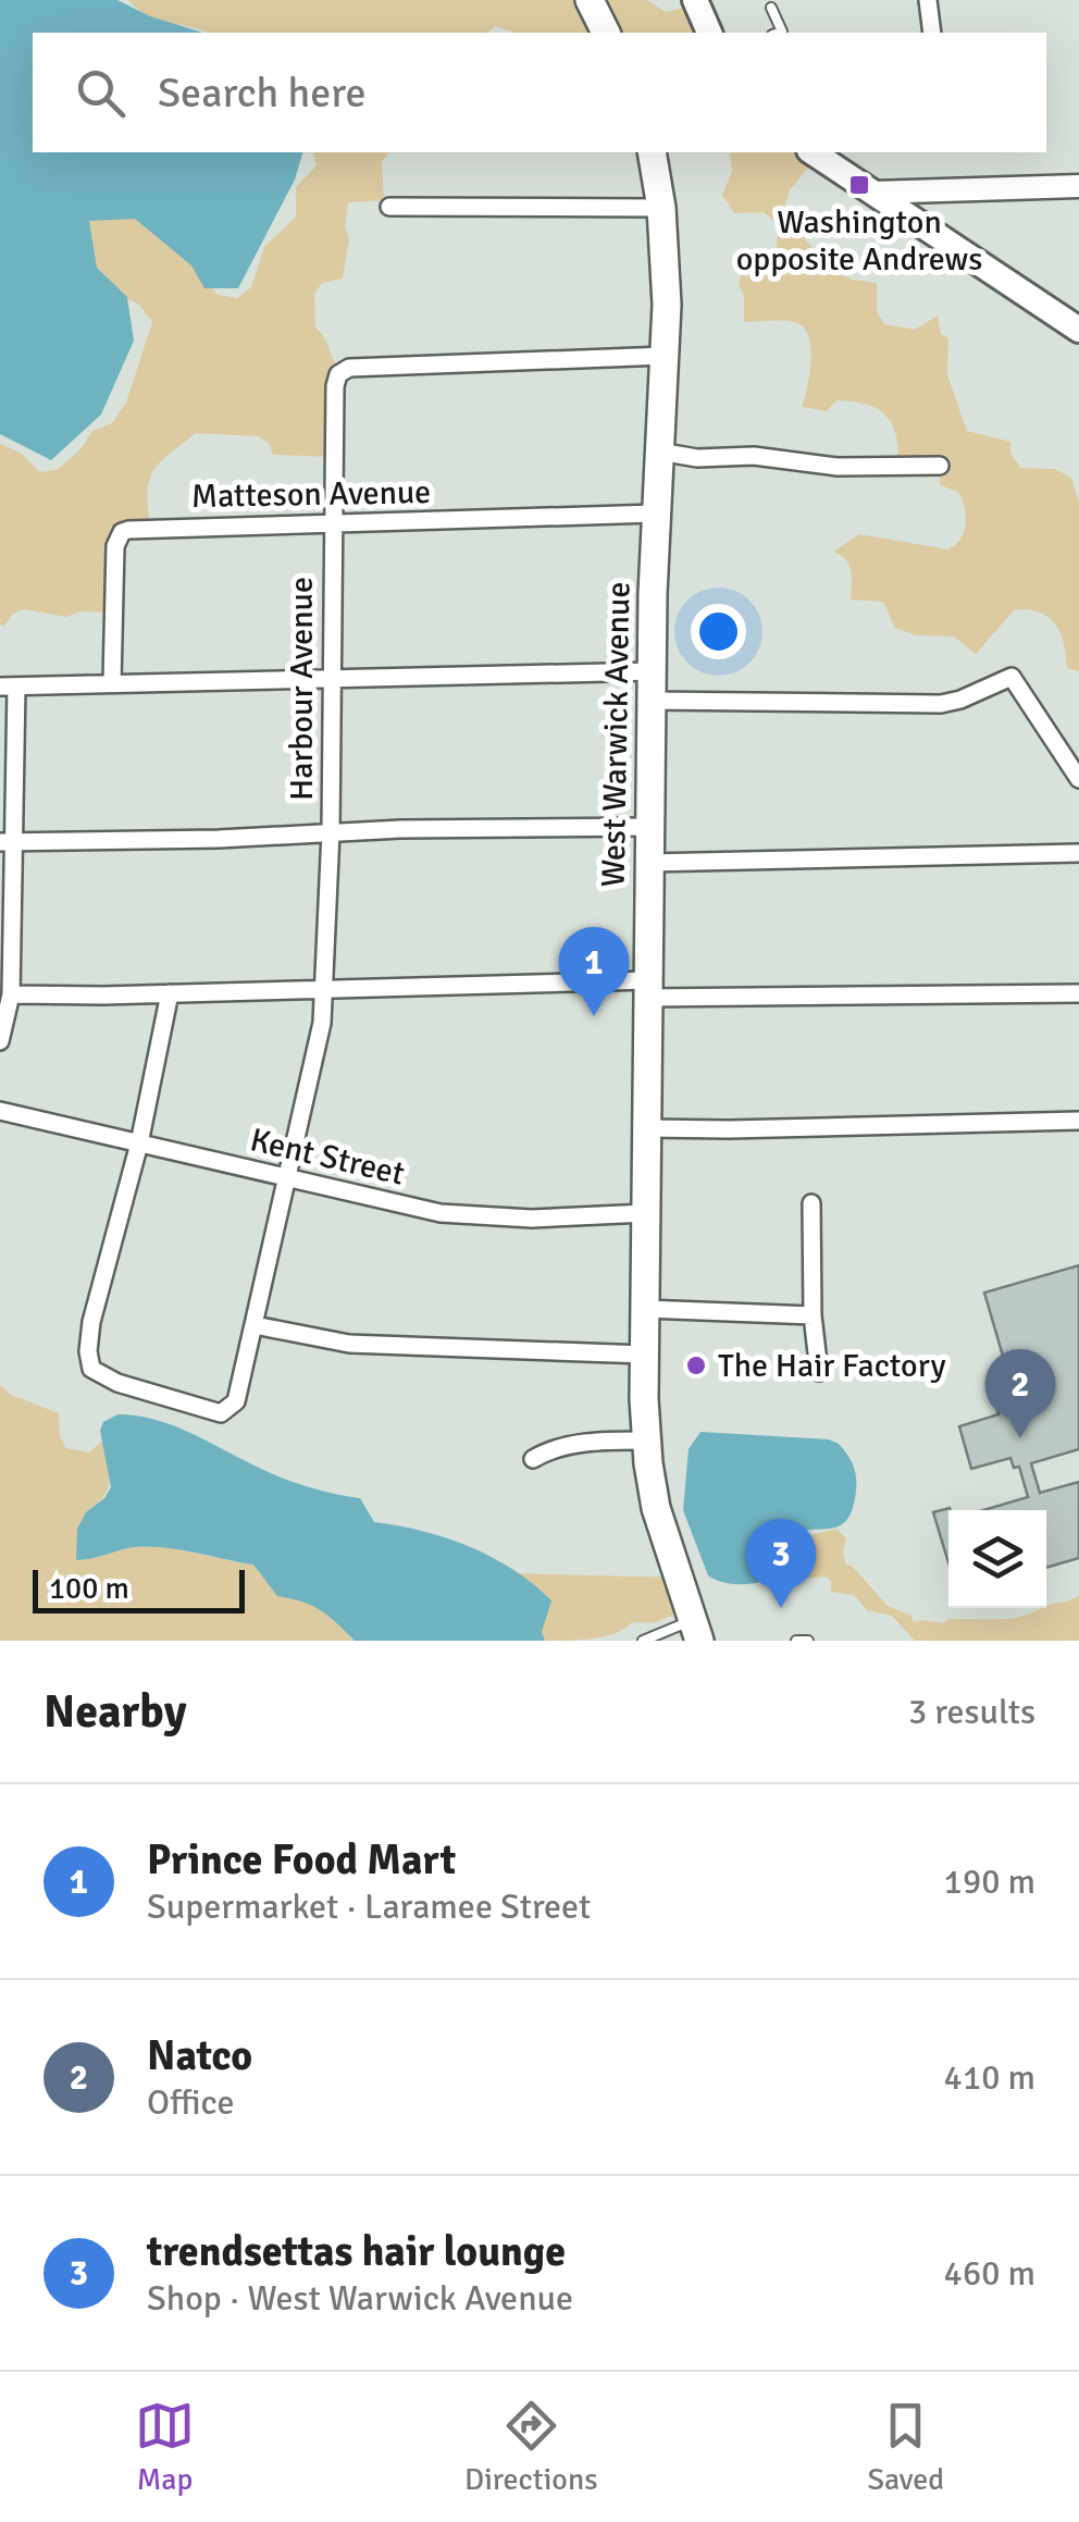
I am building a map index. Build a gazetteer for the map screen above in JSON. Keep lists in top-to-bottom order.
{
  "streets": {
    "main road": ["West Warwick Avenue"],
    "street": ["Matteson Avenue", "Harbour Avenue", "Kent Street"]
  },
  "crossings": [
    ["Matteson Avenue", "Harbour Avenue"],
    ["Matteson Avenue", "West Warwick Avenue"],
    ["Harbour Avenue", "West Warwick Avenue"],
    ["Harbour Avenue", "Kent Street"],
    ["West Warwick Avenue", "Kent Street"]
  ],
  "places": {
    "transit": ["Washington opposite Andrews"],
    "other": ["The Hair Factory"]
  },
  "scale_bar": "100 m",
  "page": {
    "search": "Search here",
    "pins": ["1", "2", "3"],
    "scale": "100 m",
    "heading": ["Nearby", "3 results"],
    "list": [
      {
        "mark": "1",
        "name": "Prince Food Mart",
        "note": "Supermarket · Laramee Street",
        "value": "190 m"
      },
      {
        "mark": "2",
        "name": "Natco",
        "note": "Office",
        "value": "410 m"
      },
      {
        "mark": "3",
        "name": "trendsettas hair lounge",
        "note": "Shop · West Warwick Avenue",
        "value": "460 m"
      }
    ],
    "nav": ["Map", "Directions", "Saved"]
  }
}
